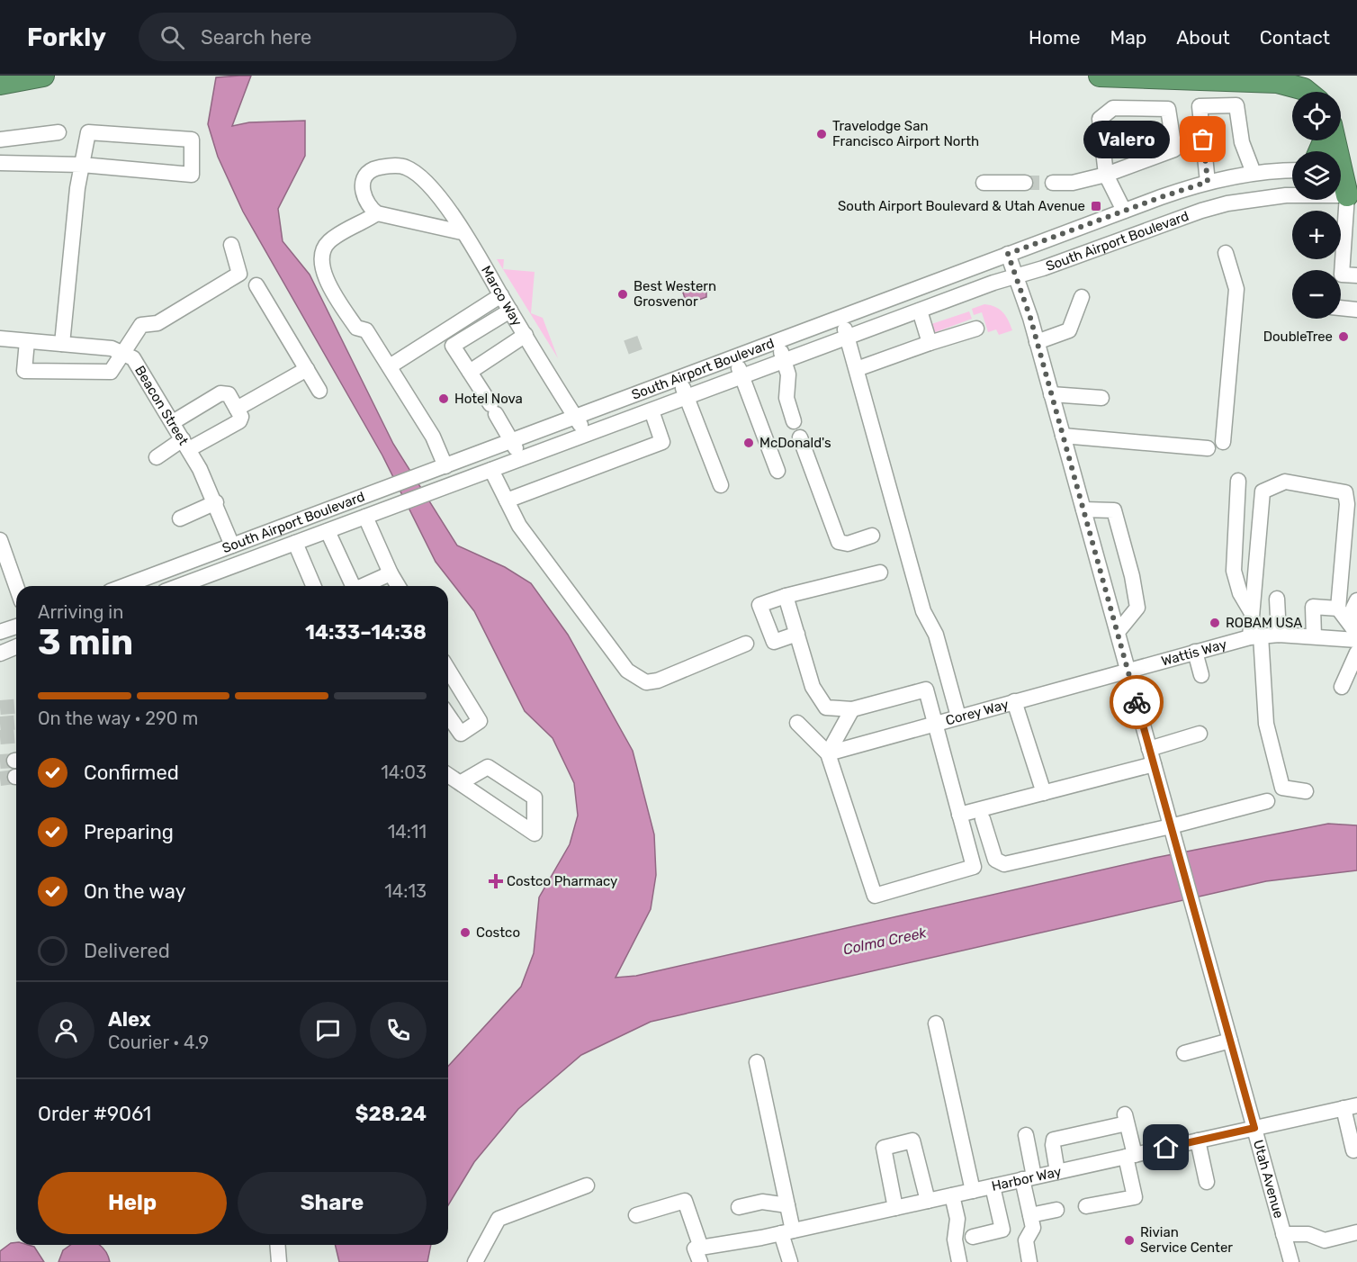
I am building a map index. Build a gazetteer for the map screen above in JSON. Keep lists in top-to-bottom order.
{
  "streets": {
    "street": [
      "South Airport Boulevard",
      "Marco Way",
      "Beacon Street",
      "Wattis Way",
      "Corey Way",
      "Harbor Way",
      "Utah Avenue"
    ]
  },
  "crossings": [
    ["South Airport Boulevard", "Marco Way"],
    ["South Airport Boulevard", "Beacon Street"],
    ["South Airport Boulevard", "Utah Avenue"],
    ["Wattis Way", "Corey Way"],
    ["Wattis Way", "Utah Avenue"],
    ["Corey Way", "Utah Avenue"],
    ["Harbor Way", "Utah Avenue"]
  ],
  "water": ["Colma Creek"],
  "places": {
    "other": [
      "Travelodge San Francisco Airport North",
      "Valero",
      "Best Western Grosvenor",
      "DoubleTree",
      "Hotel Nova",
      "McDonald's",
      "ROBAM USA",
      "Costco",
      "Rivian Service Center"
    ],
    "transit": ["South Airport Boulevard & Utah Avenue"],
    "health": ["Costco Pharmacy"]
  },
  "page": {
    "header": "Forkly",
    "search": "Search here",
    "nav": [
      "Home",
      "Map",
      "About",
      "Contact"
    ],
    "map_buttons": ["+", "−"],
    "bubble": "Valero",
    "heading": ["3 min", "Arriving in", "14:33–14:38"],
    "panel": [
      "Alex",
      "Courier · 4.9",
      "Order #9061",
      "$28.24"
    ],
    "bar": "On the way · 290 m",
    "list": [
      ["Confirmed", "14:03"],
      ["Preparing", "14:11"],
      ["On the way", "14:13"],
      "Delivered"
    ],
    "buttons": ["Help", "Share"]
  }
}
